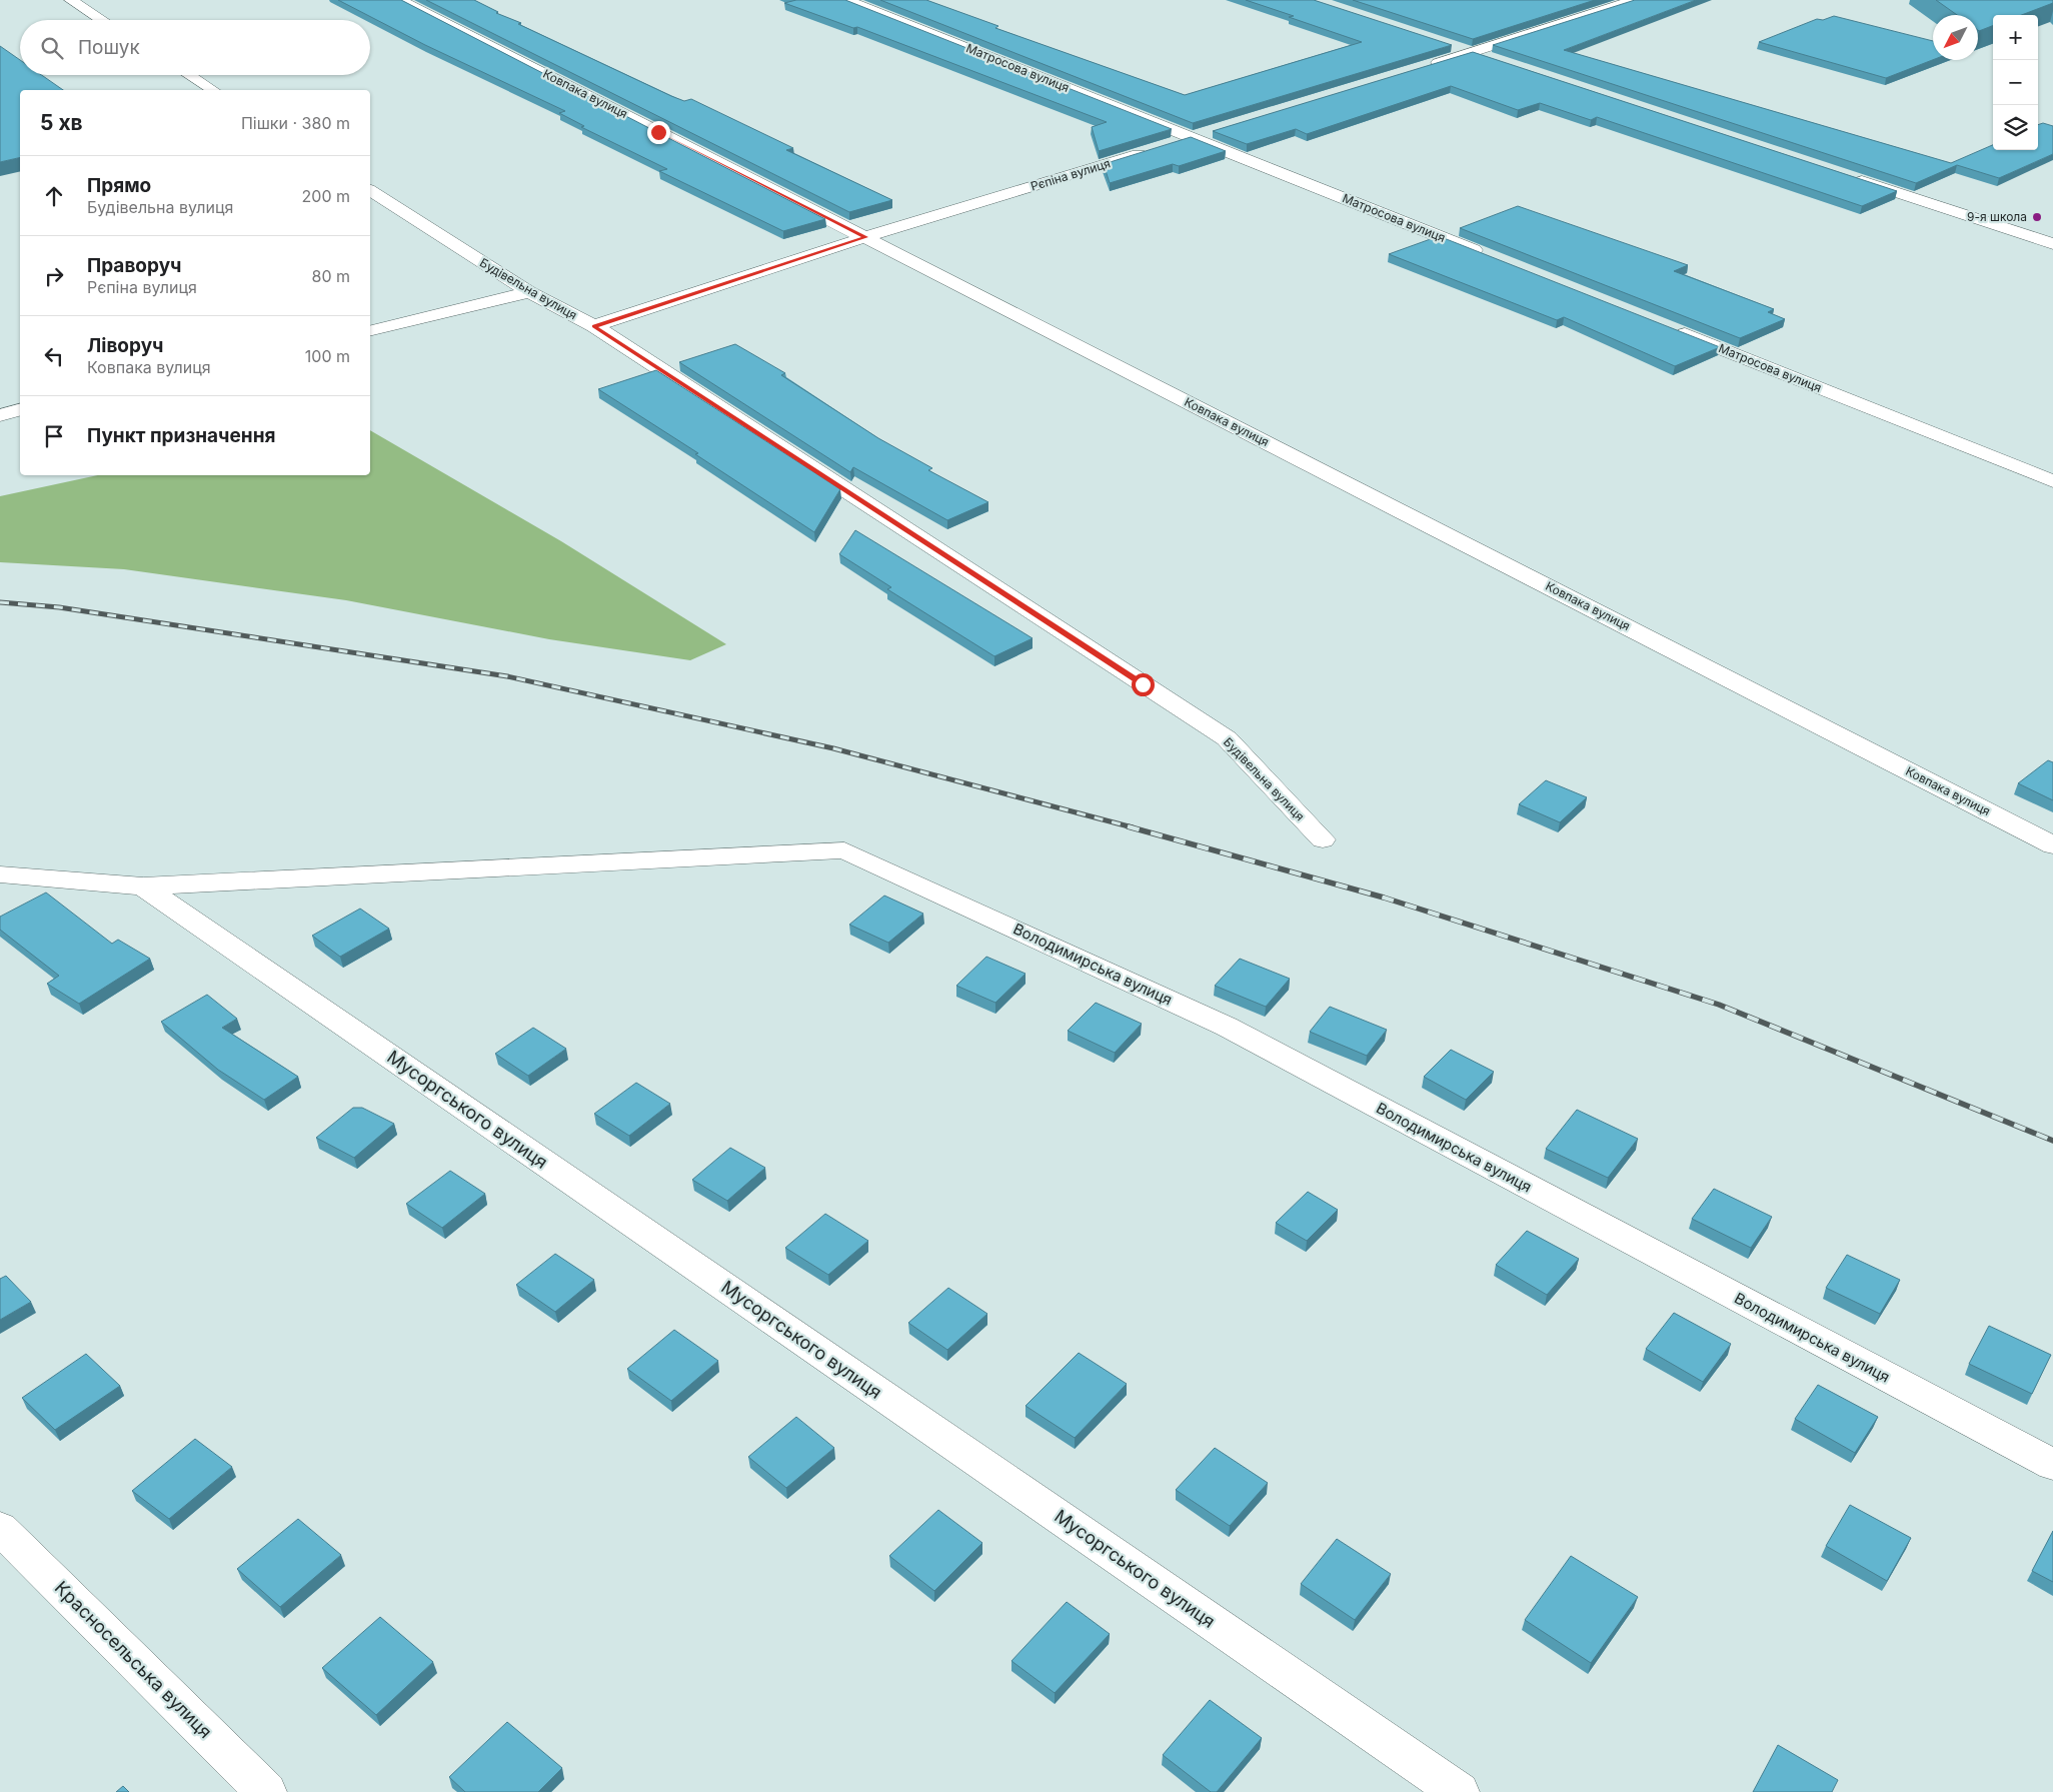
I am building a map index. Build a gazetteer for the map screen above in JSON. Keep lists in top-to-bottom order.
{
  "streets": {
    "street": [
      "Матросова вулиця",
      "Ковпака вулиця",
      "Рєпіна вулиця",
      "Будівельна вулиця",
      "Володимирська вулиця",
      "Мусоргського вулиця",
      "Красносельська вулиця"
    ]
  },
  "crossings": [
    ["Матросова вулиця", "Рєпіна вулиця"],
    ["Ковпака вулиця", "Рєпіна вулиця"],
    ["Рєпіна вулиця", "Будівельна вулиця"],
    ["Володимирська вулиця", "Мусоргського вулиця"]
  ],
  "places": ["9-я школа"],
  "north": "bottom left",
  "page": {
    "map_buttons": ["+", "−"],
    "search": "Пошук",
    "heading": ["5 хв", "Пішки · 380 m"],
    "list": [
      ["Прямо", "Будівельна вулиця", "200 m"],
      ["Праворуч", "Рєпіна вулиця", "80 m"],
      ["Ліворуч", "Ковпака вулиця", "100 m"],
      "Пункт призначення"
    ]
  }
}
